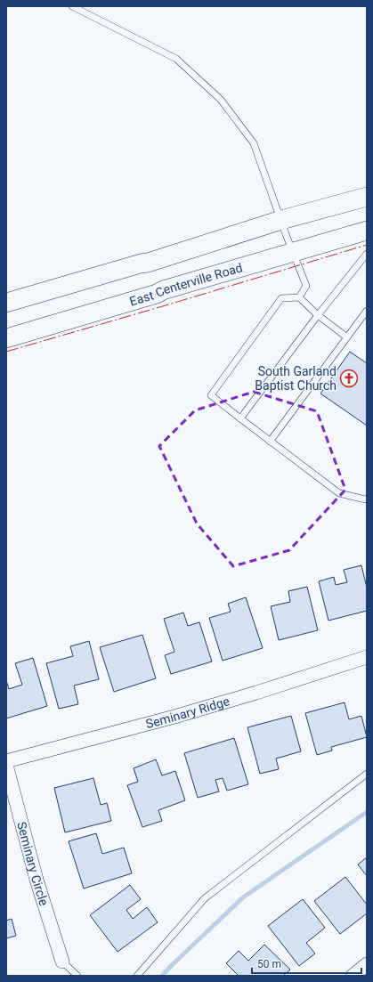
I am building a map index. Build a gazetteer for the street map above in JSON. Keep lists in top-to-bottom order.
{
  "streets": {
    "main road": ["East Centerville Road"],
    "street": ["Seminary Ridge", "Seminary Circle"]
  },
  "places": {
    "church": ["South Garland Baptist Church"]
  },
  "scale_bar": "50 m"
}
